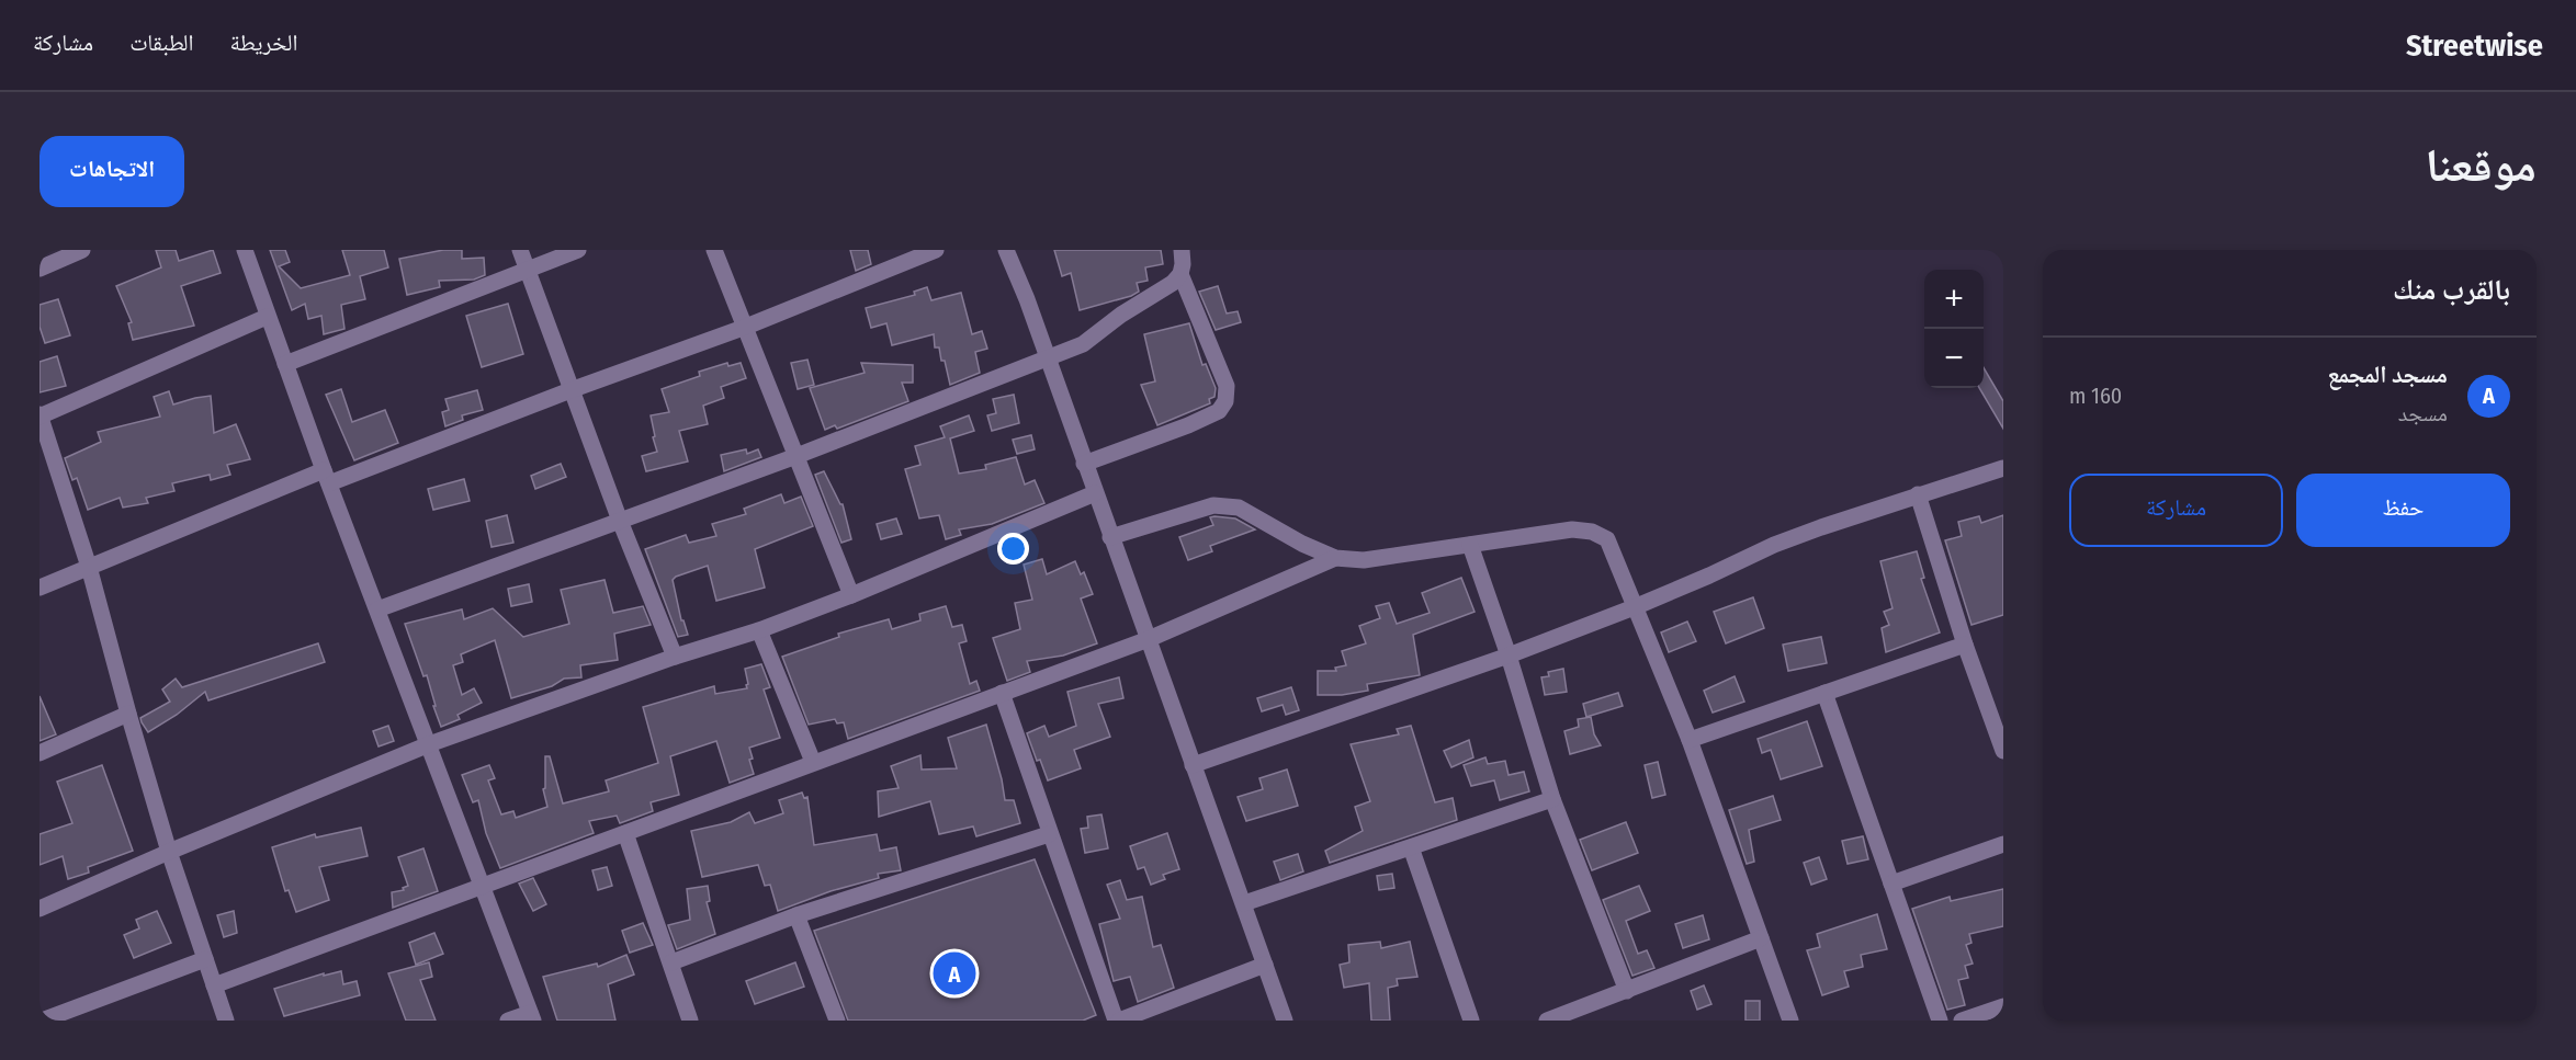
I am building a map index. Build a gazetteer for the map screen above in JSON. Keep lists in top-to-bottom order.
{
  "page": {
    "header": "Streetwise",
    "nav": ["الخريطة", "الطبقات", "مشاركة"],
    "title": "موقعنا",
    "buttons": [
      "الاتجاهات",
      ["حفظ", "مشاركة"]
    ],
    "heading": "بالقرب منك",
    "map_buttons": ["+", "−"],
    "list": [
      {
        "mark": "A",
        "name": "مسجد المجمع",
        "note": "مسجد",
        "value": "160 m"
      }
    ],
    "pins": "A"
  }
}
